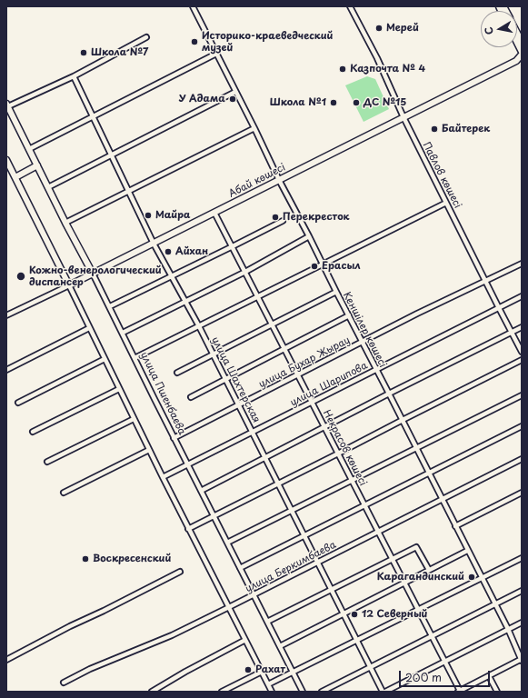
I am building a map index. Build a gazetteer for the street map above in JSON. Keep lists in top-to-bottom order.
{
  "streets": {
    "main road": ["Абай көшесі", "улица Пшенбаева"],
    "street": [
      "Павлов көшесі",
      "Кеншілер көшесі",
      "улица Бухар Жырау",
      "улица Шахтерская",
      "улица Шарипова",
      "Некрасов көшесі",
      "улица Беркимбаева"
    ]
  },
  "crossings": [
    ["Павлов көшесі", "Абай көшесі"],
    ["Павлов көшесі", "улица Бухар Жырау"],
    ["Павлов көшесі", "улица Шарипова"],
    ["Абай көшесі", "Кеншілер көшесі"],
    ["Абай көшесі", "улица Шахтерская"],
    ["Абай көшесі", "улица Пшенбаева"],
    ["Абай көшесі", "Некрасов көшесі"],
    ["Кеншілер көшесі", "улица Бухар Жырау"],
    ["Кеншілер көшесі", "улица Шарипова"],
    ["Кеншілер көшесі", "улица Беркимбаева"],
    ["улица Бухар Жырау", "улица Шахтерская"],
    ["улица Бухар Жырау", "улица Пшенбаева"],
    ["улица Бухар Жырау", "Некрасов көшесі"],
    ["улица Шахтерская", "улица Шарипова"],
    ["улица Шахтерская", "улица Беркимбаева"],
    ["улица Шарипова", "улица Пшенбаева"],
    ["улица Шарипова", "Некрасов көшесі"],
    ["улица Пшенбаева", "улица Беркимбаева"],
    ["Некрасов көшесі", "улица Беркимбаева"]
  ],
  "places": [
    "Мерей",
    "Историко-краеведческий музей",
    "Школа №7",
    "Казпочта № 4",
    "У Адама",
    "Школа №1",
    "ДС №15",
    "Байтерек",
    "Майра",
    "Перекресток",
    "Айхан",
    "Ерасыл",
    "Кожно-венерологический диспансер",
    "Воскресенский",
    "Карагандинский",
    "12 Северный",
    "Рахат"
  ],
  "scale_bar": "200 m",
  "north": "left"
}
